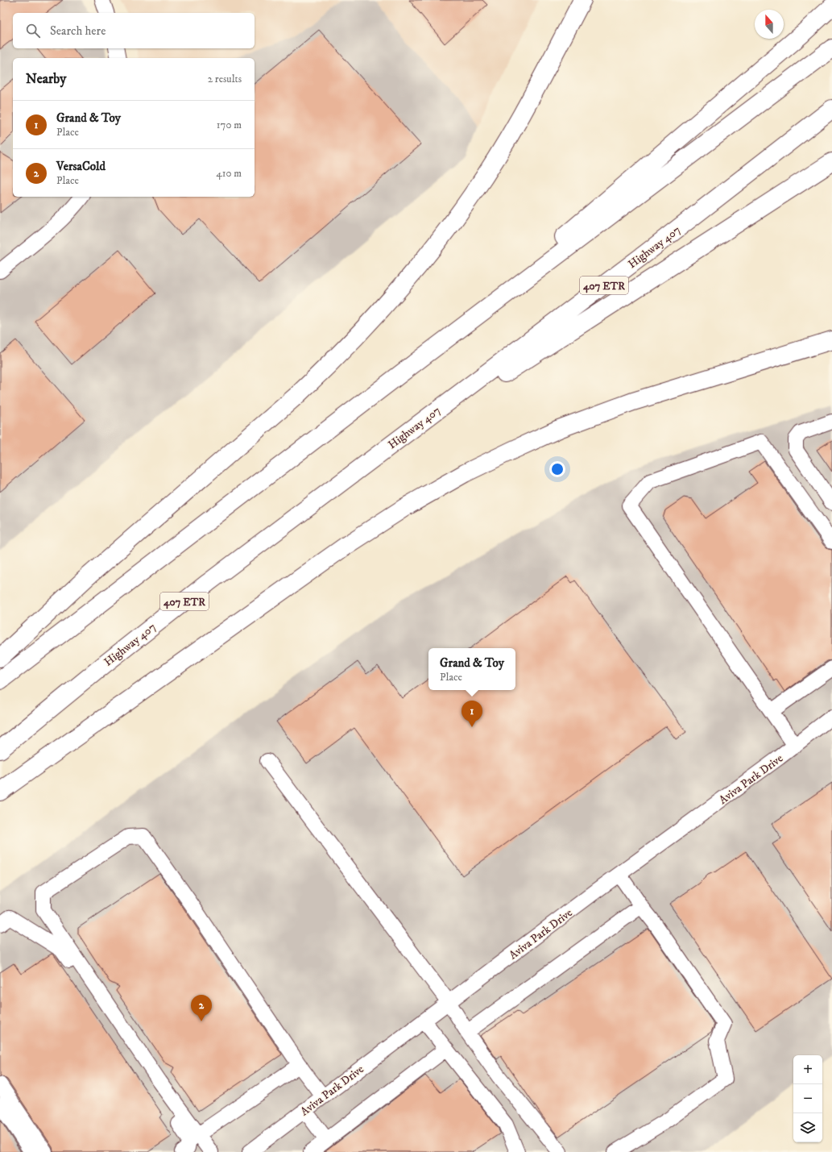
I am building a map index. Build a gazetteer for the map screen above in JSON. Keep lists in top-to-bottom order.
{
  "streets": {
    "highway": ["Highway 407", "407 ETR"],
    "street": ["Aviva Park Drive"]
  },
  "north": "top",
  "page": {
    "search": "Search here",
    "heading": ["Nearby", "2 results"],
    "list": [
      {
        "mark": "1",
        "name": "Grand & Toy",
        "note": "Place",
        "value": "170 m"
      },
      {
        "mark": "2",
        "name": "VersaCold",
        "note": "Place",
        "value": "410 m"
      }
    ],
    "popup": ["Grand & Toy", "Place"],
    "pins": ["1", "2"],
    "map_buttons": ["+", "−"]
  }
}
